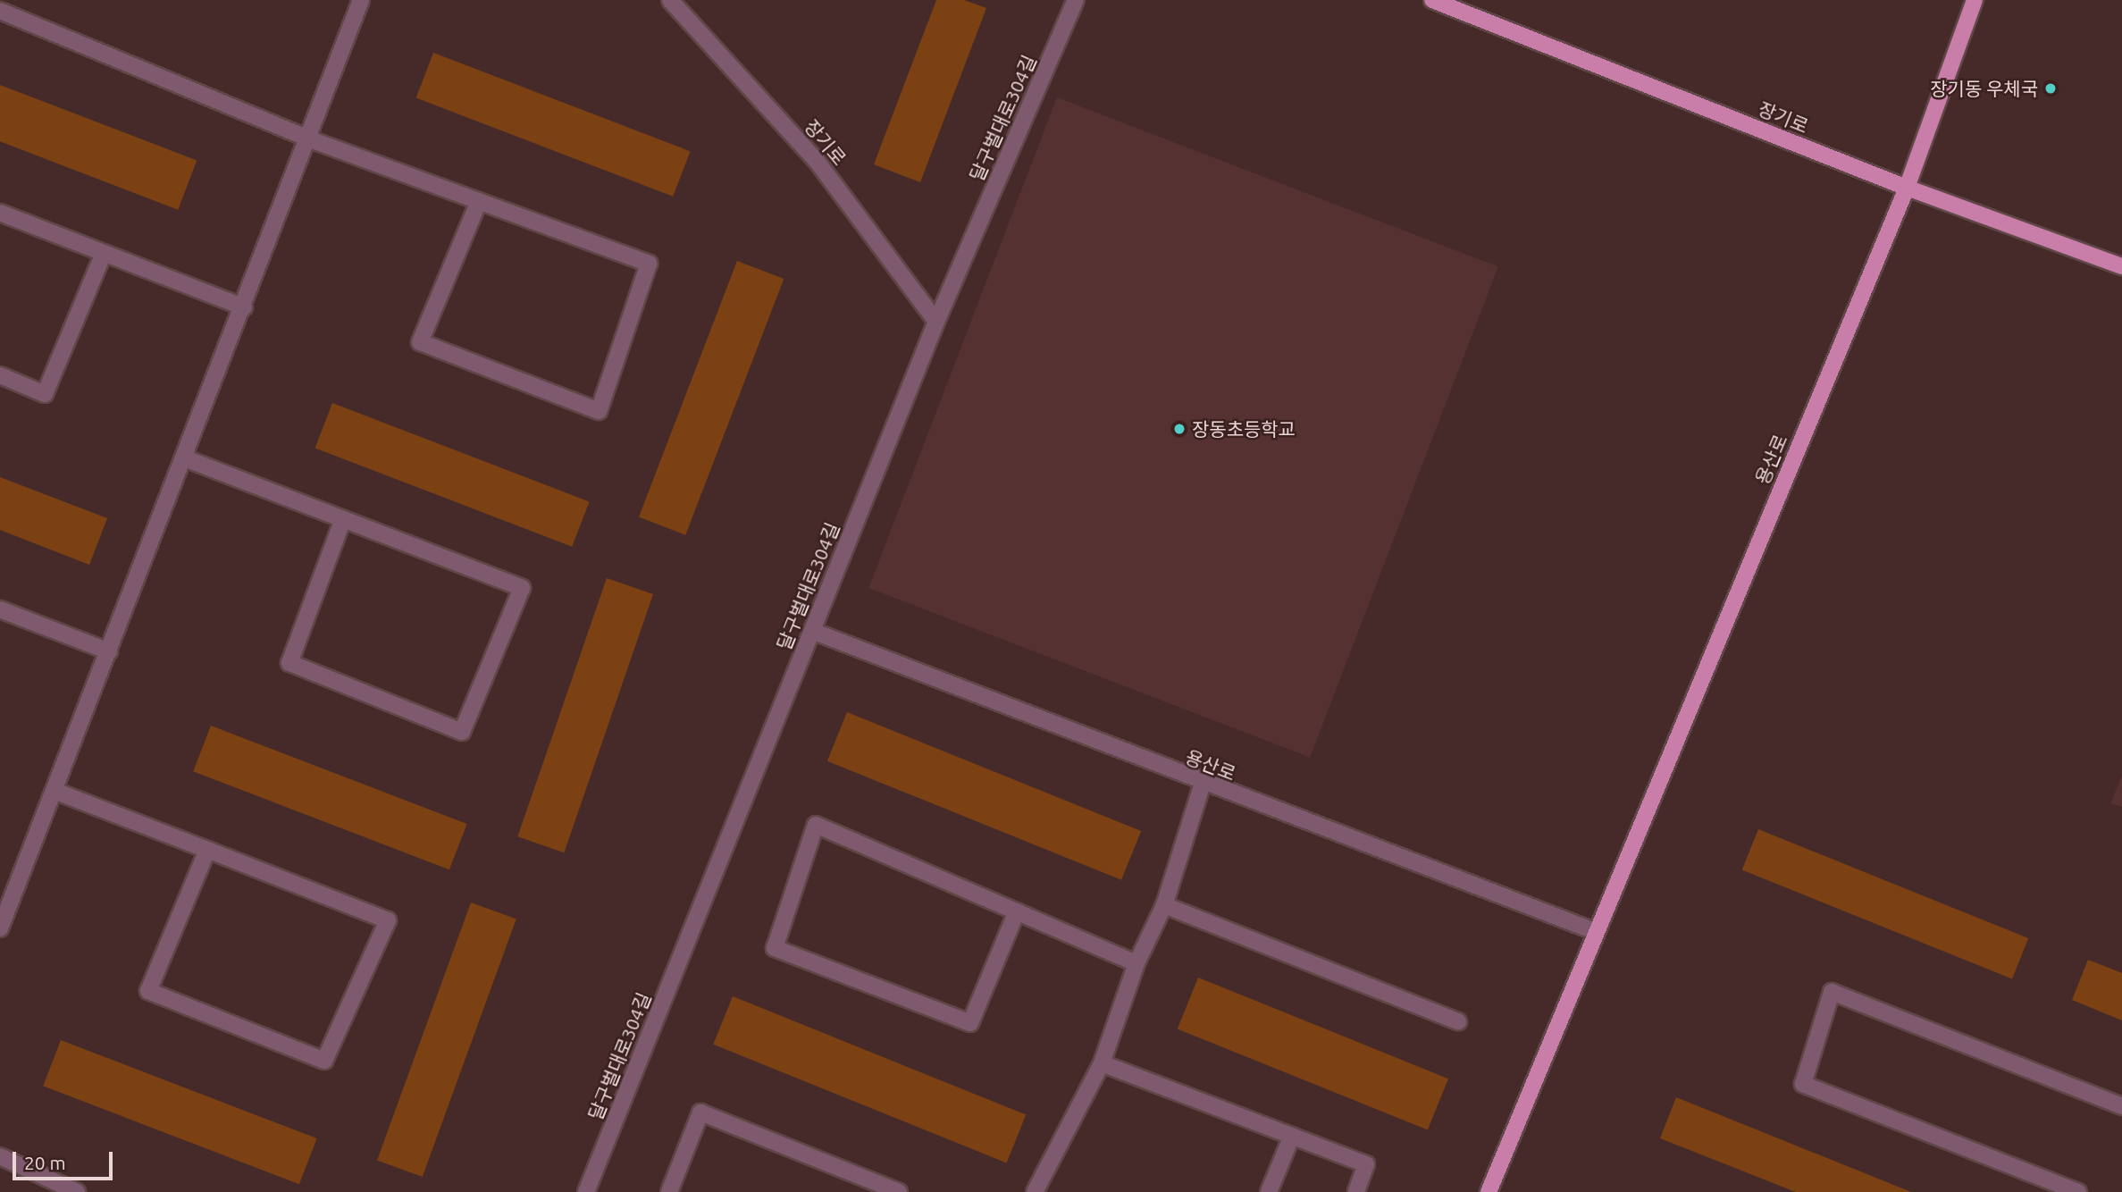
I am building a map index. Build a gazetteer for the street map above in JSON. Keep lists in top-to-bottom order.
{
  "streets": {
    "main road": ["장기로", "용산로"],
    "street": ["달구벌대로304길"]
  },
  "crossings": [
    ["장기로", "달구벌대로304길"],
    ["장기로", "용산로"],
    ["달구벌대로304길", "용산로"]
  ],
  "places": ["장기동 우체국", "장동초등학교"],
  "scale_bar": "20 m"
}
